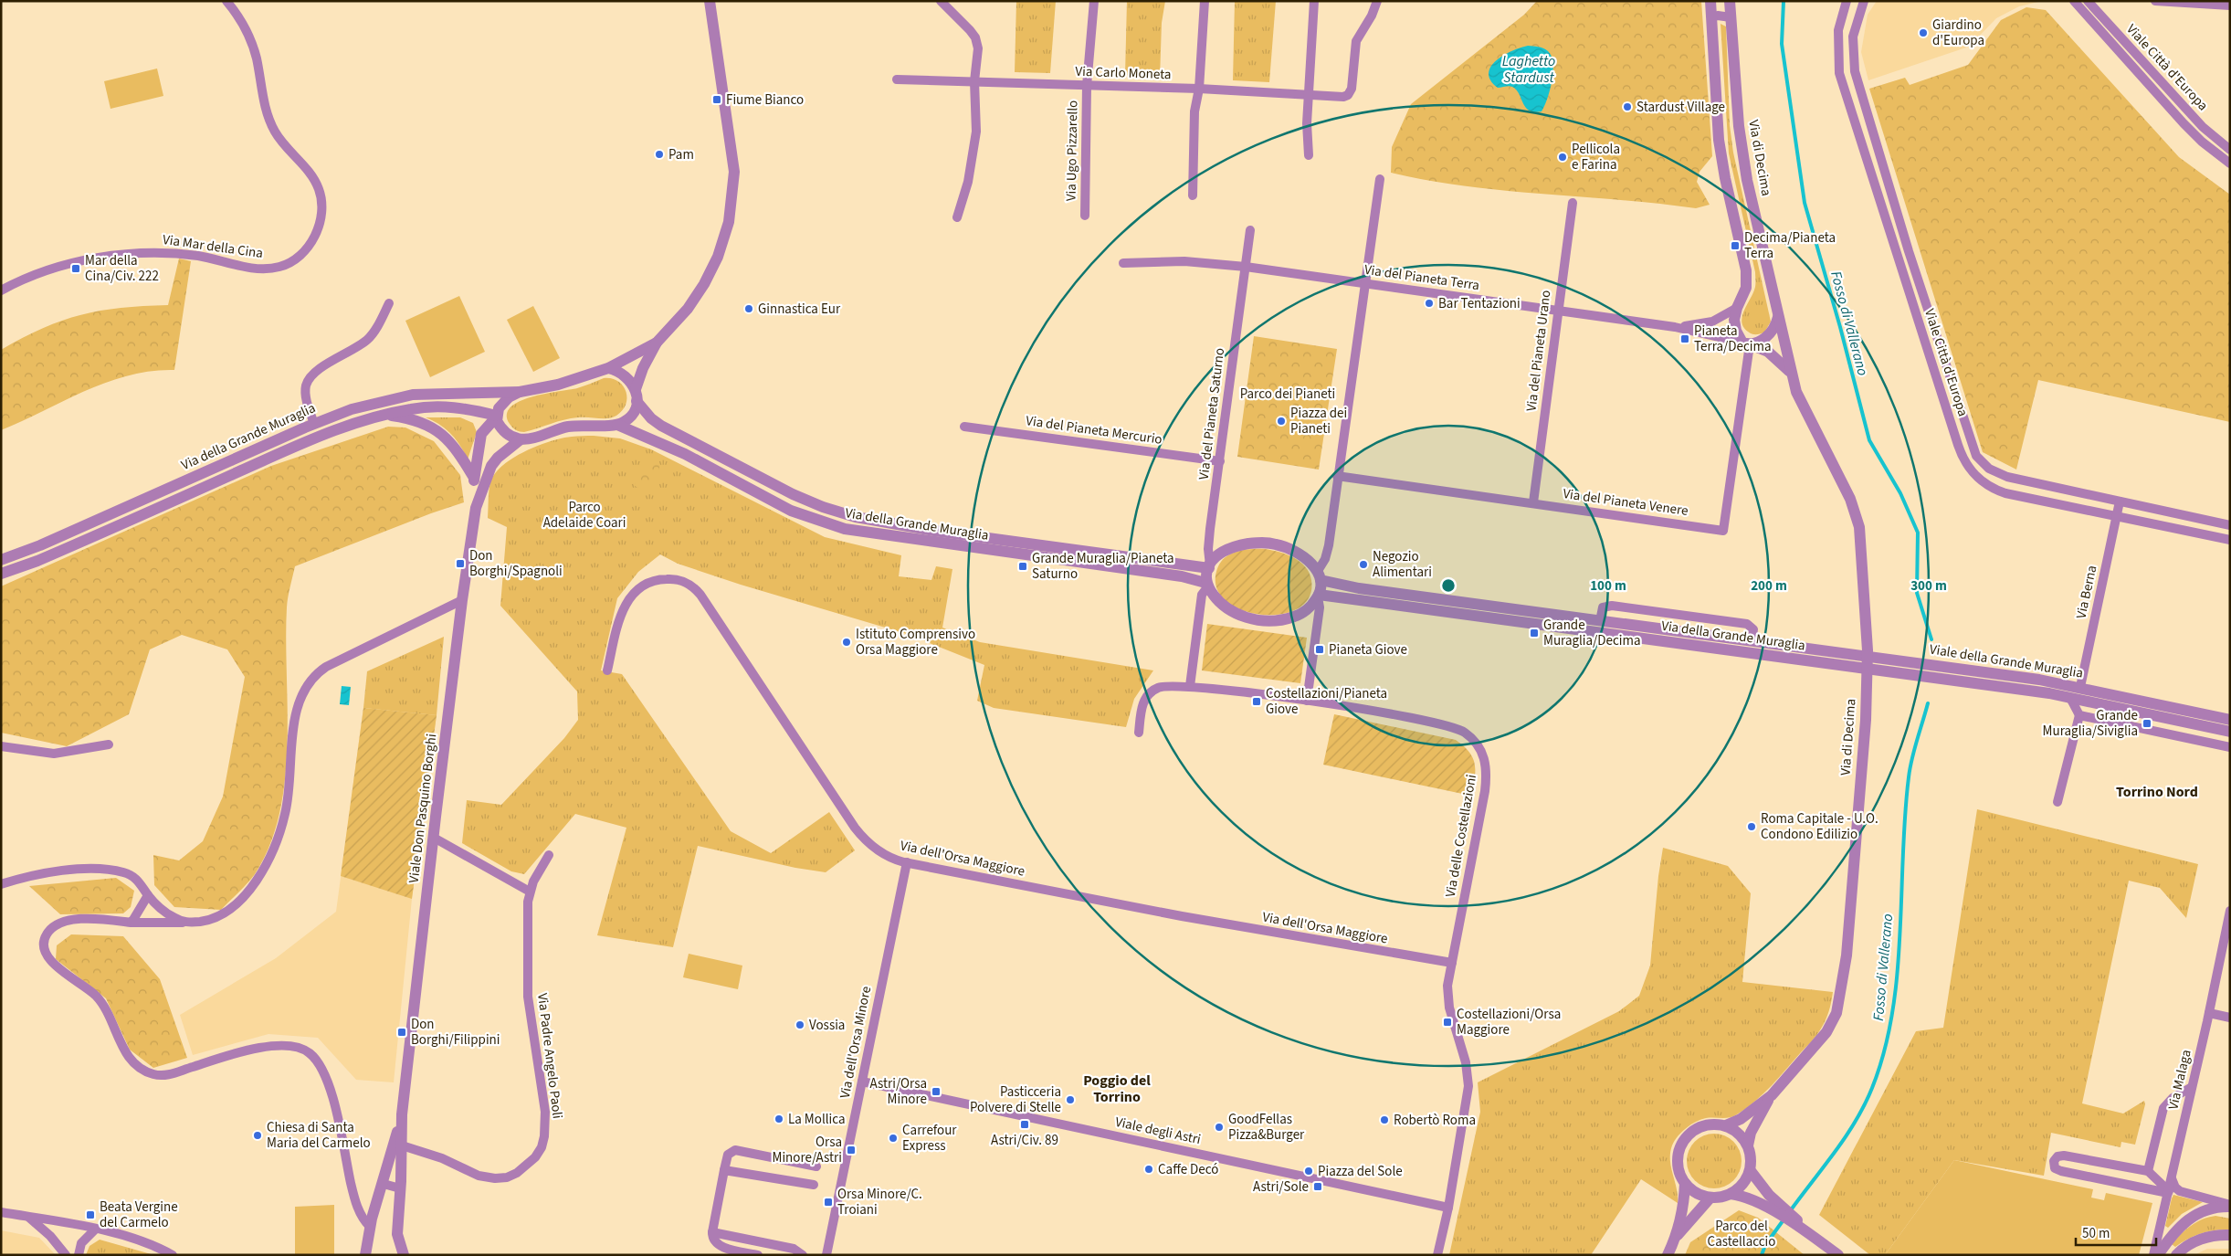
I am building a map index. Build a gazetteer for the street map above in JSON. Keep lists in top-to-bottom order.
{
  "streets": {
    "street": [
      "Viale Città d'Europa",
      "Via Carlo Moneta",
      "Via Ugo Pizzarello",
      "Via di Decima",
      "Via Mar della Cina",
      "Via del Pianeta Terra",
      "Via del Pianeta Urano",
      "Via del Pianeta Saturno",
      "Via del Pianeta Mercurio",
      "Via della Grande Muraglia",
      "Via del Pianeta Venere",
      "Via Berna",
      "Viale della Grande Muraglia",
      "Viale Don Pasquino Borghi",
      "Via delle Costellazioni",
      "Via dell'Orsa Maggiore",
      "Via dell'Orsa Minore",
      "Via Padre Angelo Paoli",
      "Via Malaga",
      "Viale degli Astri"
    ]
  },
  "crossings": [
    ["Viale Città d'Europa", "Via Berna"],
    ["Via Carlo Moneta", "Via Ugo Pizzarello"],
    ["Via di Decima", "Via del Pianeta Terra"],
    ["Via di Decima", "Via del Pianeta Venere"],
    ["Via del Pianeta Terra", "Via del Pianeta Urano"],
    ["Via del Pianeta Terra", "Via del Pianeta Saturno"],
    ["Via del Pianeta Terra", "Via del Pianeta Venere"],
    ["Via del Pianeta Urano", "Via del Pianeta Venere"],
    ["Via del Pianeta Saturno", "Via del Pianeta Mercurio"],
    ["Via del Pianeta Saturno", "Via della Grande Muraglia"],
    ["Via della Grande Muraglia", "Viale della Grande Muraglia"],
    ["Via della Grande Muraglia", "Viale Don Pasquino Borghi"],
    ["Via Berna", "Viale della Grande Muraglia"],
    ["Viale Don Pasquino Borghi", "Via Padre Angelo Paoli"],
    ["Via delle Costellazioni", "Via dell'Orsa Maggiore"],
    ["Via delle Costellazioni", "Viale degli Astri"],
    ["Via dell'Orsa Maggiore", "Via dell'Orsa Minore"],
    ["Via dell'Orsa Minore", "Viale degli Astri"]
  ],
  "districts": ["Torrino Nord", "Poggio del Torrino"],
  "water": ["Laghetto Stardust", "Fosso di Vallerano"],
  "parks": ["Parco dei Pianeti", "Parco Adelaide Coari", "Parco del Castellaccio"],
  "places": {
    "other": [
      "Giardino d'Europa",
      "Stardust Village",
      "Pam",
      "Pellicola e Farina",
      "Bar Tentazioni",
      "Ginnastica Eur",
      "Piazza dei Pianeti",
      "Negozio Alimentari",
      "Istituto Comprensivo Orsa Maggiore",
      "Roma Capitale - U.O. Condono Edilizio",
      "Vossia",
      "Pasticceria Polvere di Stelle",
      "La Mollica",
      "Robertò Roma",
      "GoodFellas Pizza&Burger",
      "Chiesa di Santa Maria del Carmelo",
      "Carrefour Express",
      "Caffe Decó",
      "Piazza del Sole"
    ],
    "transit": [
      "Fiume Bianco",
      "Decima/Pianeta Terra",
      "Mar della Cina/Civ. 222",
      "Pianeta Terra/Decima",
      "Don Borghi/Spagnoli",
      "Grande Muraglia/Pianeta Saturno",
      "Grande Muraglia/Decima",
      "Pianeta Giove",
      "Costellazioni/Pianeta Giove",
      "Grande Muraglia/Siviglia",
      "Costellazioni/Orsa Maggiore",
      "Don Borghi/Filippini",
      "Astri/Orsa Minore",
      "Astri/Civ. 89",
      "Orsa Minore/Astri",
      "Astri/Sole",
      "Orsa Minore/C. Troiani",
      "Beata Vergine del Carmelo"
    ]
  },
  "scale_bar": "50 m",
  "rings": ["100 m", "200 m", "300 m"]
}
